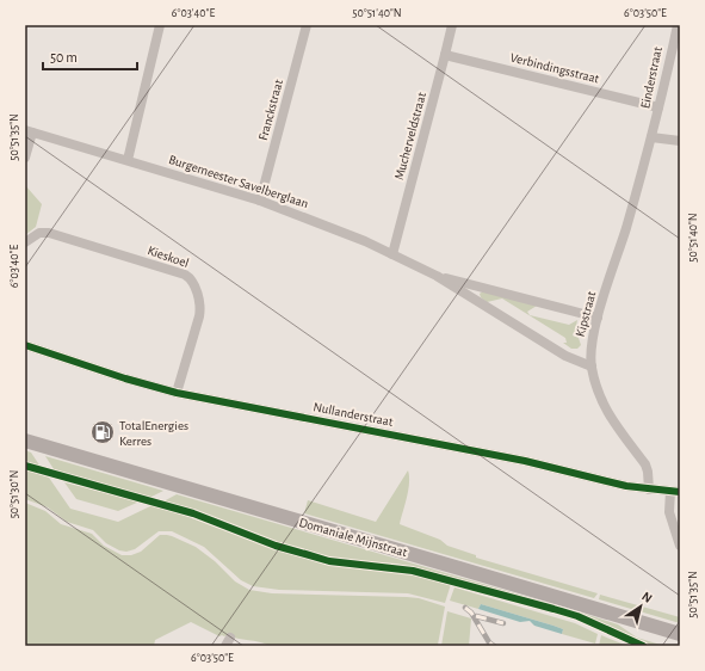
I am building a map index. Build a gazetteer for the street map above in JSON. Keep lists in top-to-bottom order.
{
  "streets": {
    "main road": ["Domaniale Mijnstraat"],
    "street": [
      "Verbindingsstraat",
      "Einderstraat",
      "Franckstraat",
      "Mucherveldstraat",
      "Burgemeester Savelberglaan",
      "Kieskoel",
      "Kipstraat",
      "Nullanderstraat"
    ]
  },
  "crossings": [
    ["Verbindingsstraat", "Einderstraat"],
    ["Verbindingsstraat", "Mucherveldstraat"],
    ["Einderstraat", "Kipstraat"],
    ["Franckstraat", "Burgemeester Savelberglaan"],
    ["Mucherveldstraat", "Burgemeester Savelberglaan"],
    ["Burgemeester Savelberglaan", "Kipstraat"],
    ["Kieskoel", "Nullanderstraat"],
    ["Kipstraat", "Nullanderstraat"]
  ],
  "places": {
    "fuel station": ["TotalEnergies Kerres"]
  },
  "scale_bar": "50 m",
  "north": "top right",
  "coordinates": [
    "6°03'40\"E",
    "50°51'40\"N",
    "6°03'50\"E",
    "50°51'35\"N",
    "50°51'30\"N"
  ]
}
